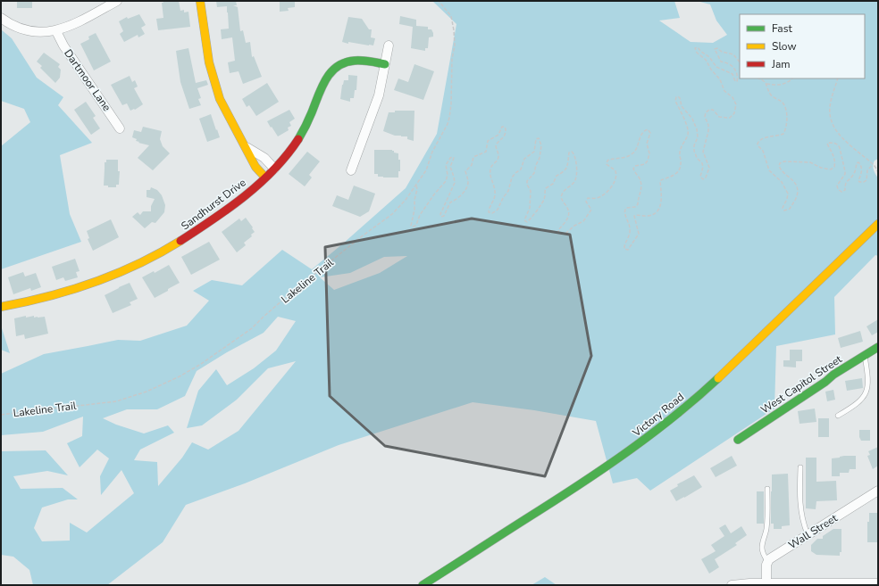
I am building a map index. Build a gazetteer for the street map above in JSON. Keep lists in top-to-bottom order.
{
  "streets": {
    "street": [
      "Dartmoor Lane",
      "Sandhurst Drive",
      "West Capitol Street",
      "Victory Road",
      "Wall Street"
    ],
    "path": ["Lakeline Trail"]
  },
  "legend": ["Fast", "Slow", "Jam"]
}
